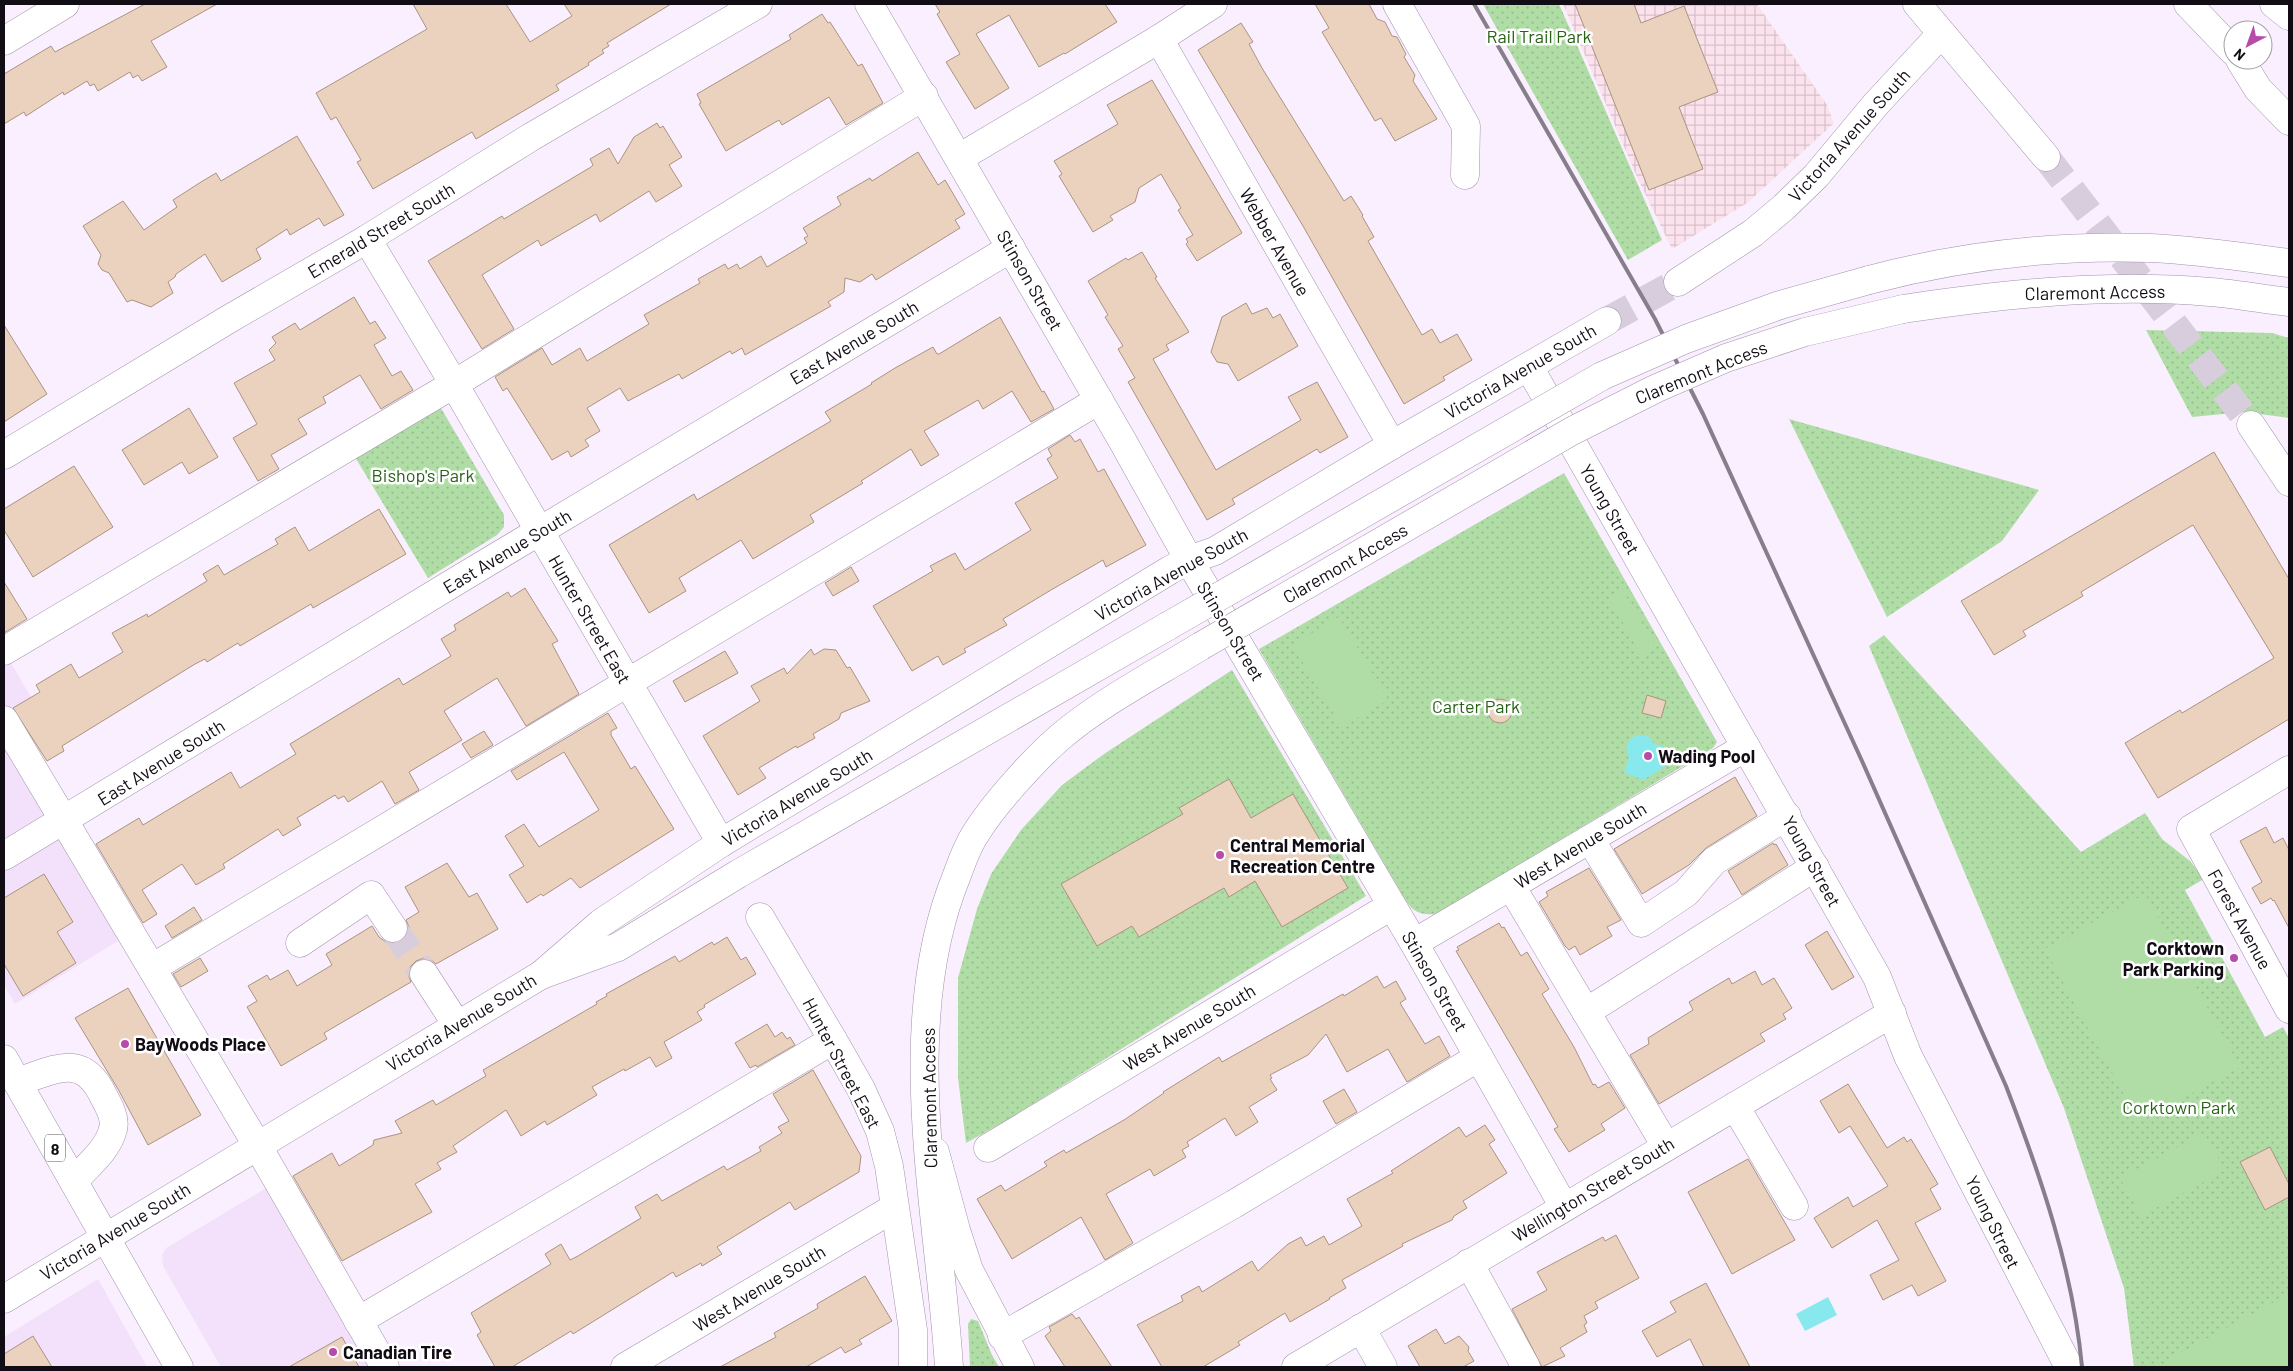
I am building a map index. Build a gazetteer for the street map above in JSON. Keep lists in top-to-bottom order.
{
  "streets": {
    "street": [
      "Victoria Avenue South",
      "Emerald Street South",
      "Webber Avenue",
      "Stinson Street",
      "Claremont Access",
      "East Avenue South",
      "Young Street",
      "Hunter Street East",
      "West Avenue South",
      "Forest Avenue",
      "8",
      "Wellington Street South"
    ]
  },
  "crossings": [
    ["Victoria Avenue South", "Webber Avenue"],
    ["Victoria Avenue South", "Stinson Street"],
    ["Victoria Avenue South", "Claremont Access"],
    ["Victoria Avenue South", "Young Street"],
    ["Victoria Avenue South", "Hunter Street East"],
    ["Victoria Avenue South", "8"],
    ["Emerald Street South", "Hunter Street East"],
    ["Stinson Street", "East Avenue South"],
    ["Stinson Street", "West Avenue South"],
    ["Stinson Street", "Wellington Street South"],
    ["East Avenue South", "Hunter Street East"],
    ["Young Street", "West Avenue South"],
    ["Young Street", "Wellington Street South"],
    ["Hunter Street East", "West Avenue South"]
  ],
  "parks": [
    "Rail Trail Park",
    "Bishop's Park",
    "Carter Park",
    "Corktown Park"
  ],
  "places": [
    "Wading Pool",
    "Central Memorial Recreation Centre",
    "Corktown Park Parking",
    "BayWoods Place",
    "Canadian Tire"
  ],
  "north": "bottom left"
}
